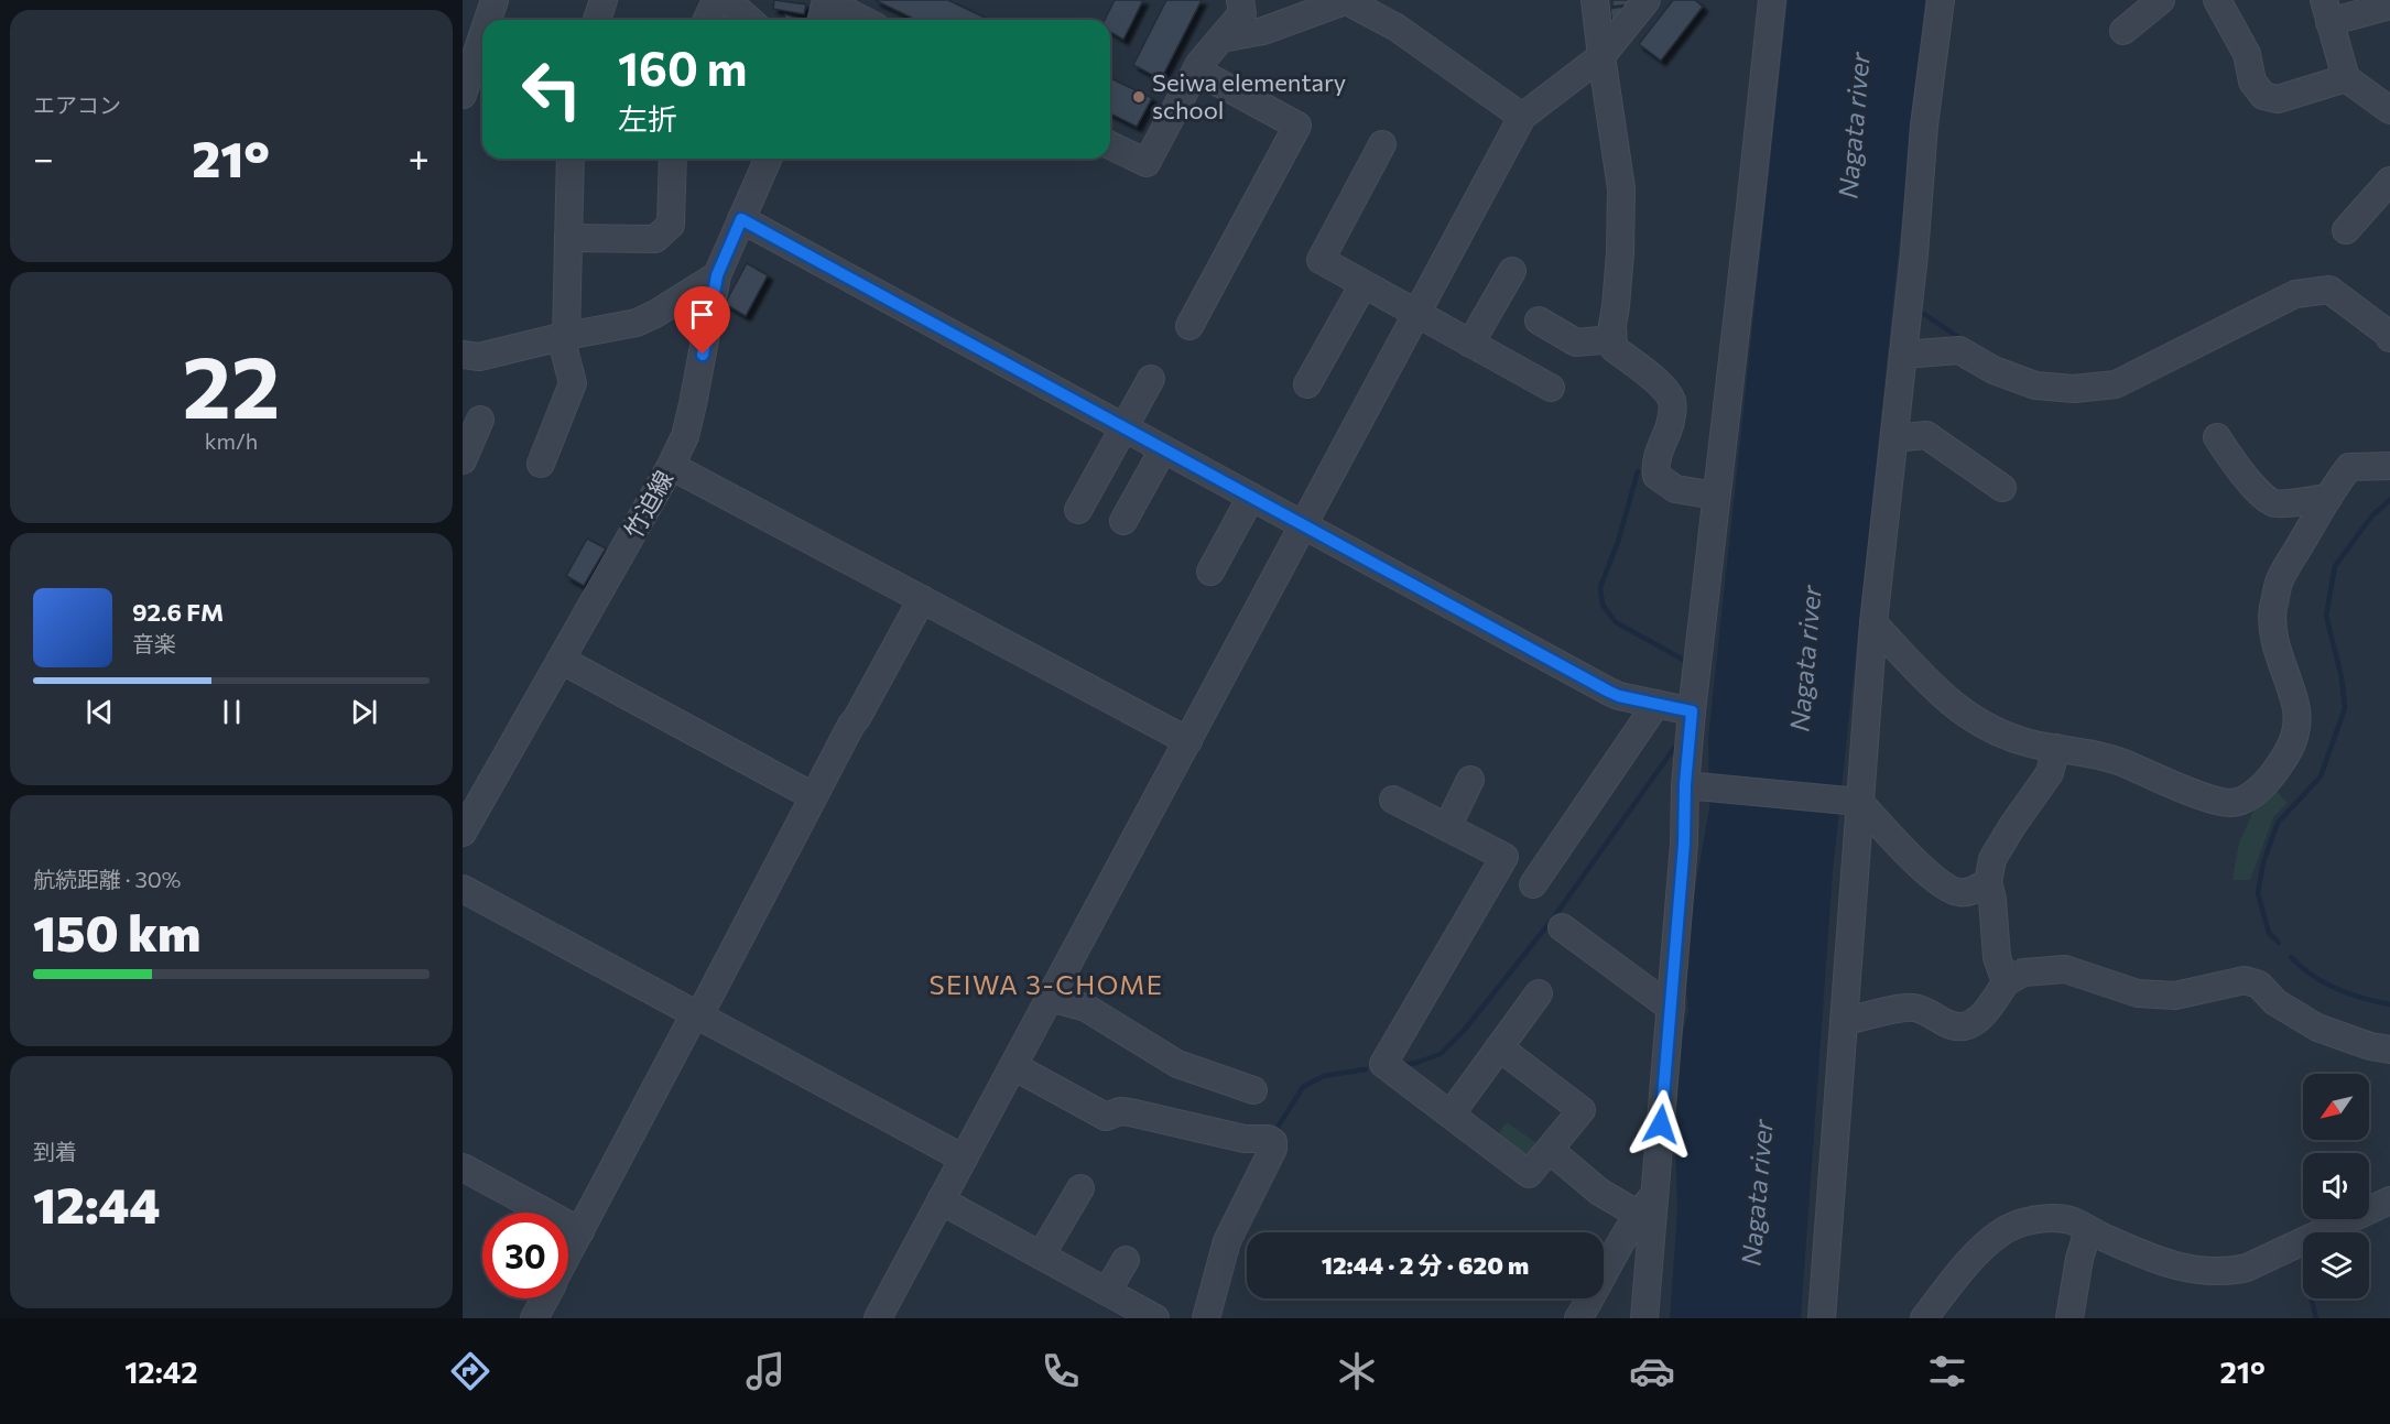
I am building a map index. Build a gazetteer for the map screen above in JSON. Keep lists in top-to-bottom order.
{
  "streets": {
    "street": ["竹迫線"]
  },
  "districts": ["SEIWA 3-CHOME"],
  "water": ["Nagata river"],
  "places": ["Seiwa elementary school"],
  "north": "bottom left",
  "page": {
    "tile": [
      "エアコン",
      ["22", "km/h"],
      ["航続距離 · 30%", "150 km"],
      ["到着", "12:44"]
    ],
    "turn": ["160 m", "左折"],
    "heat": ["−", "21°", "+"],
    "song": ["92.6 FM", "音楽"],
    "limit": "30",
    "trip": "12:44 · 2 分 · 620 m",
    "tabs": ["12:42", "21°"]
  }
}
